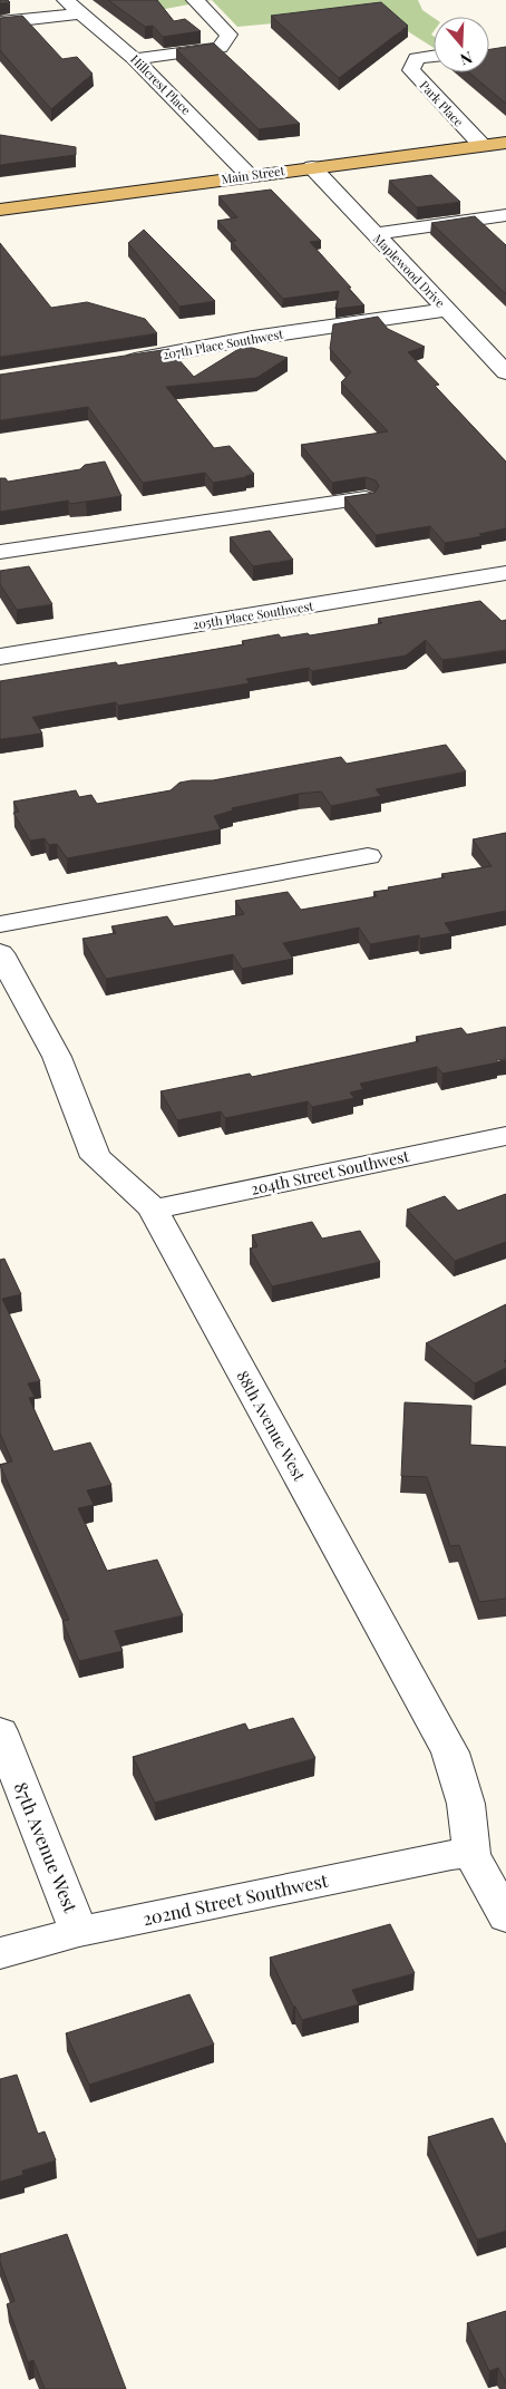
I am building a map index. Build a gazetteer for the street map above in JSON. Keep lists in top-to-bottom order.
{
  "streets": {
    "main road": ["Main Street"],
    "street": [
      "Hillcrest Place",
      "Park Place",
      "Maplewood Drive",
      "207th Place Southwest",
      "205th Place Southwest",
      "204th Street Southwest",
      "88th Avenue West",
      "87th Avenue West",
      "202nd Street Southwest"
    ]
  },
  "crossings": [
    ["Hillcrest Place", "Main Street"],
    ["Park Place", "Main Street"],
    ["Main Street", "Maplewood Drive"],
    ["Maplewood Drive", "207th Place Southwest"],
    ["204th Street Southwest", "88th Avenue West"],
    ["88th Avenue West", "202nd Street Southwest"],
    ["87th Avenue West", "202nd Street Southwest"]
  ],
  "north": "bottom"
}
